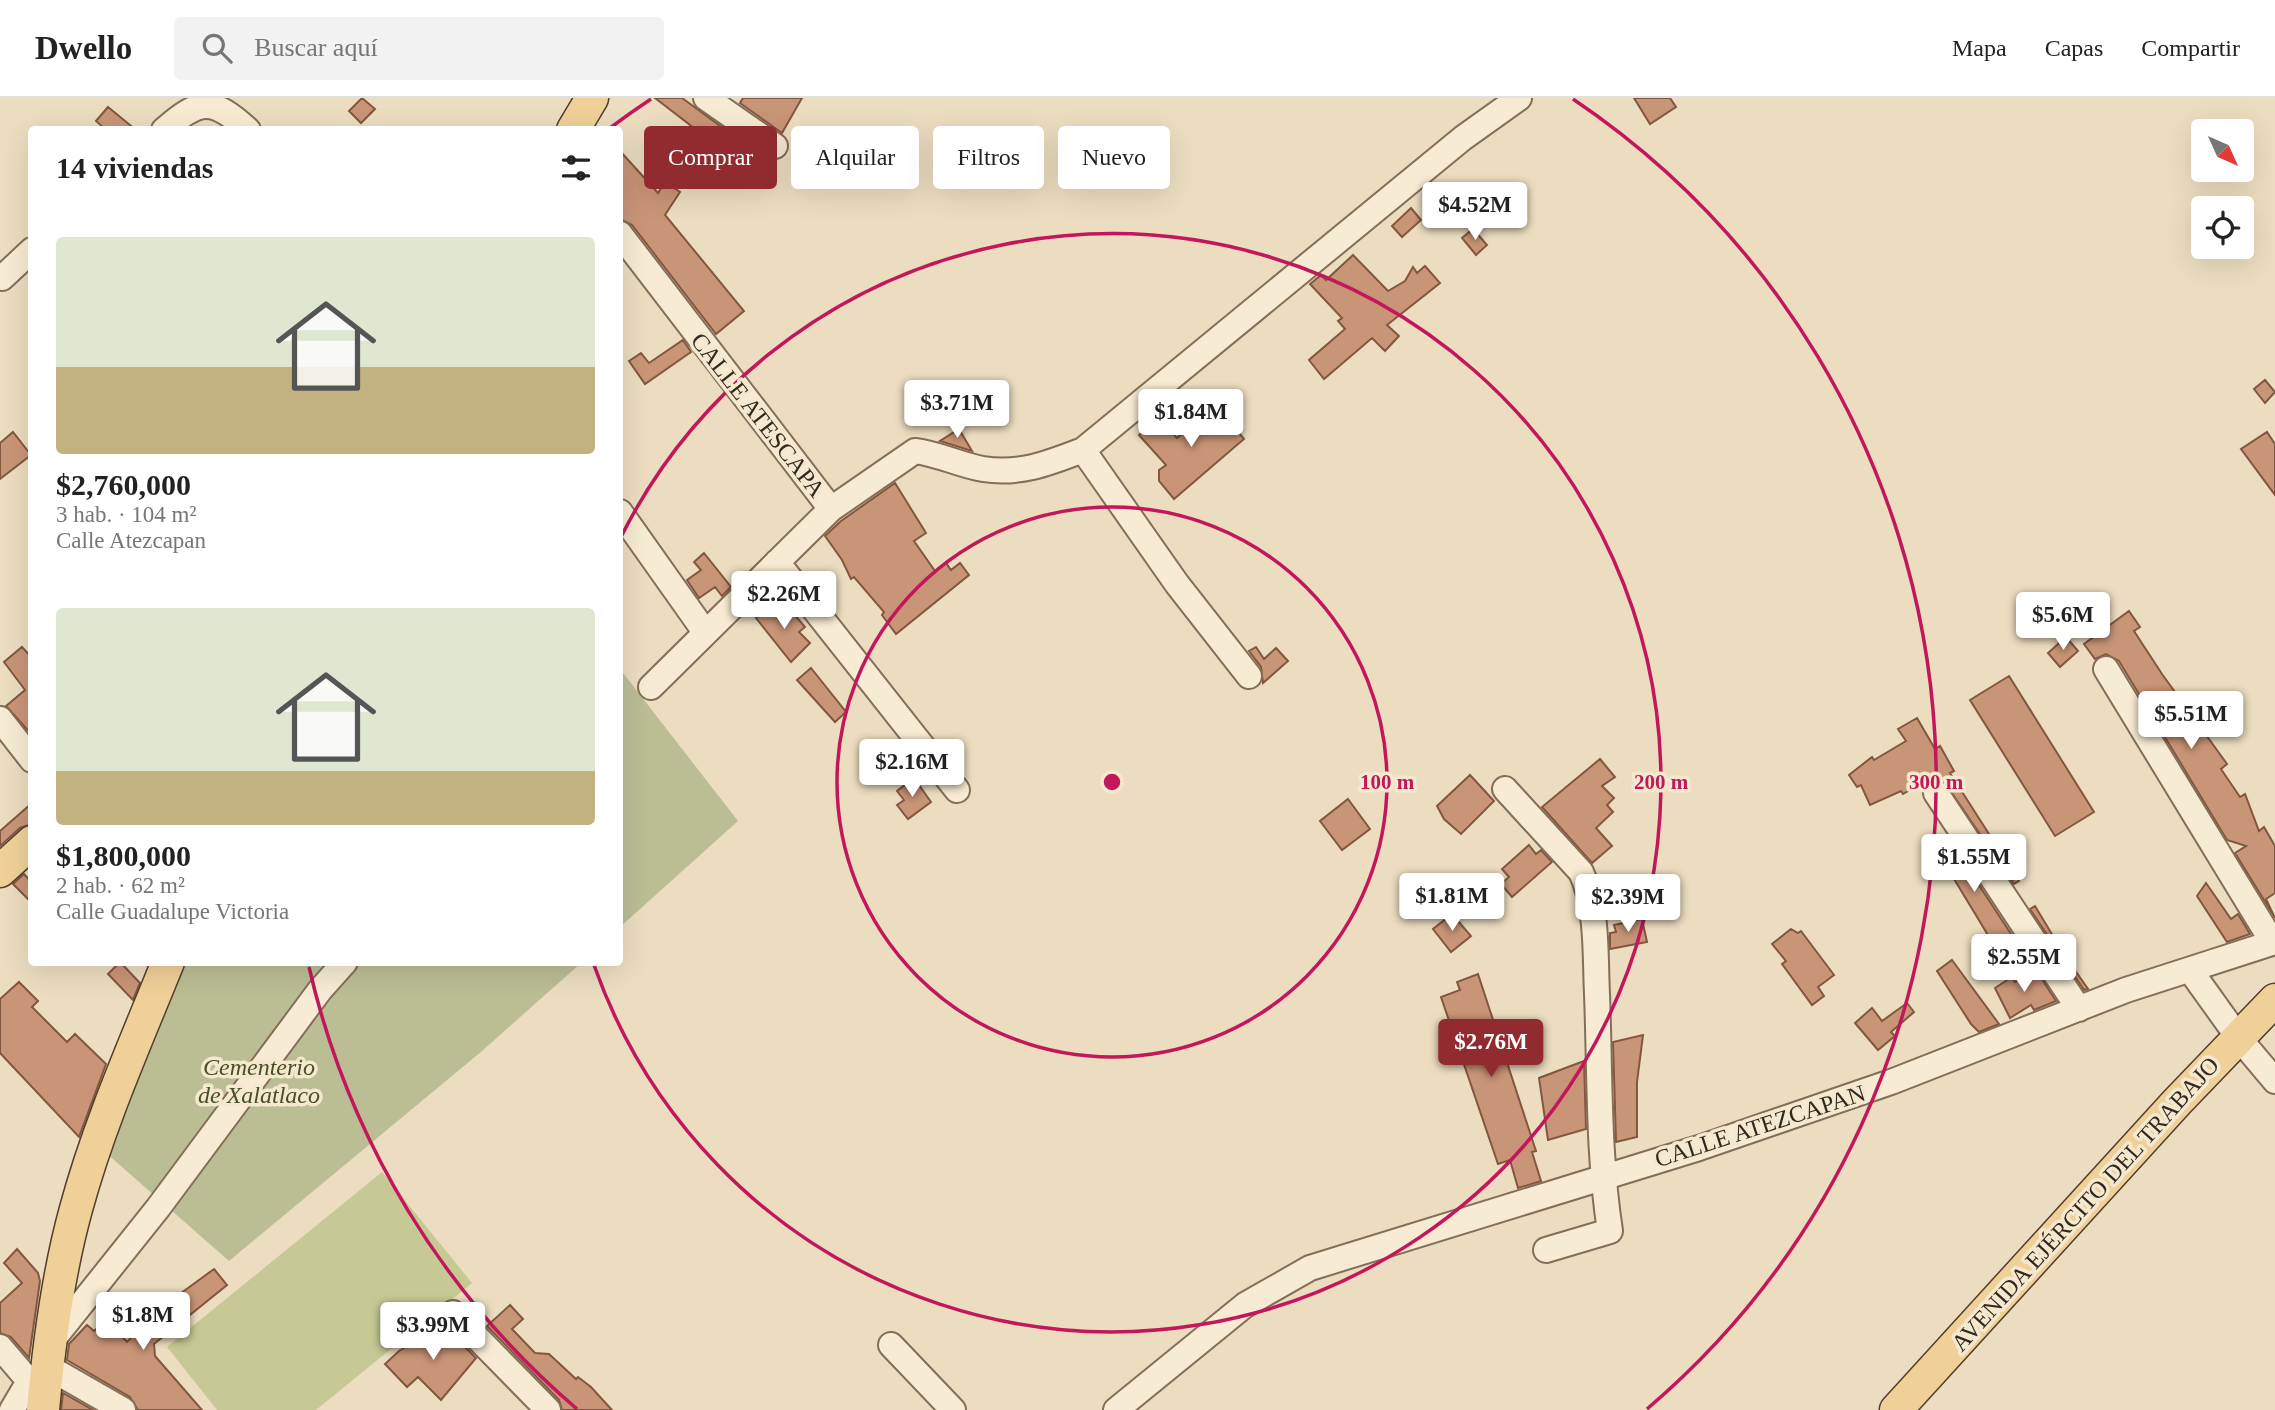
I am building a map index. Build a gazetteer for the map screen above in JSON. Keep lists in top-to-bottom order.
{
  "streets": {
    "main road": ["AVENIDA EJÉRCITO DEL TRABAJO"],
    "street": ["CALLE ATESCAPA", "CALLE ATEZCAPAN"]
  },
  "parks": ["Cementerio de Xalatlaco"],
  "north": "bottom right",
  "page": {
    "header": "Dwello",
    "search": "Buscar aquí",
    "nav": ["Mapa", "Capas", "Compartir"],
    "chip": [
      "Comprar",
      "Alquilar",
      "Filtros",
      "Nuevo"
    ],
    "heading": "14 viviendas",
    "price": [
      "$4.52M",
      "$3.71M",
      "$1.84M",
      "$2.26M",
      "$5.6M",
      "$5.51M",
      "$2.16M",
      "$1.55M",
      "$1.81M",
      "$2.39M",
      "$2.55M",
      "$2.76M",
      "$1.8M",
      "$3.99M"
    ],
    "list": [
      {
        "name": "$2,760,000",
        "note": "3 hab. · 104 m² · Calle Atezcapan"
      },
      {
        "name": "$1,800,000",
        "note": "2 hab. · 62 m² · Calle Guadalupe Victoria"
      }
    ]
  },
  "rings": ["100 m", "200 m", "300 m"]
}
